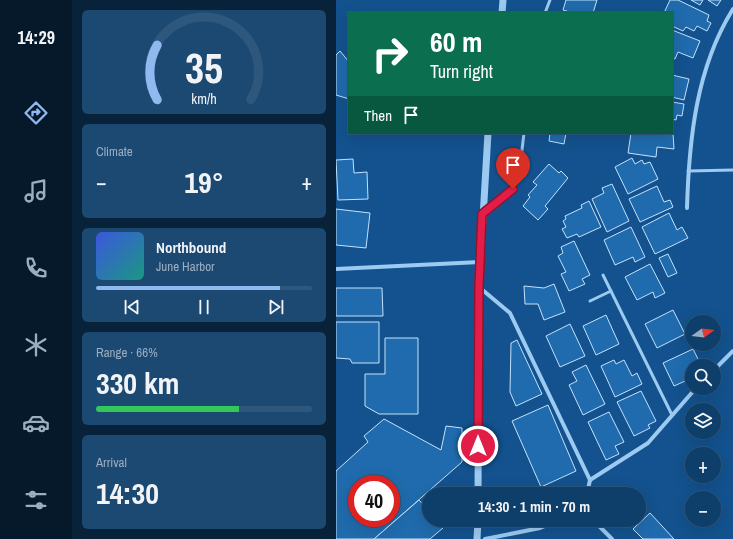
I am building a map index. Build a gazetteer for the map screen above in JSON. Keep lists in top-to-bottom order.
{
  "north": "right",
  "page": {
    "tabs": "14:29",
    "turn": ["60 m", "Turn right"],
    "then": "Then",
    "tile": [
      "Climate",
      ["Range · 66%", "330 km"],
      ["Arrival", "14:30"]
    ],
    "heat": ["−", "19°", "+"],
    "song": ["Northbound", "June Harbor"],
    "map_buttons": ["+", "−"],
    "limit": "40",
    "trip": "14:30 · 1 min · 70 m",
    "gauge": ["35", "km/h"]
  }
}
